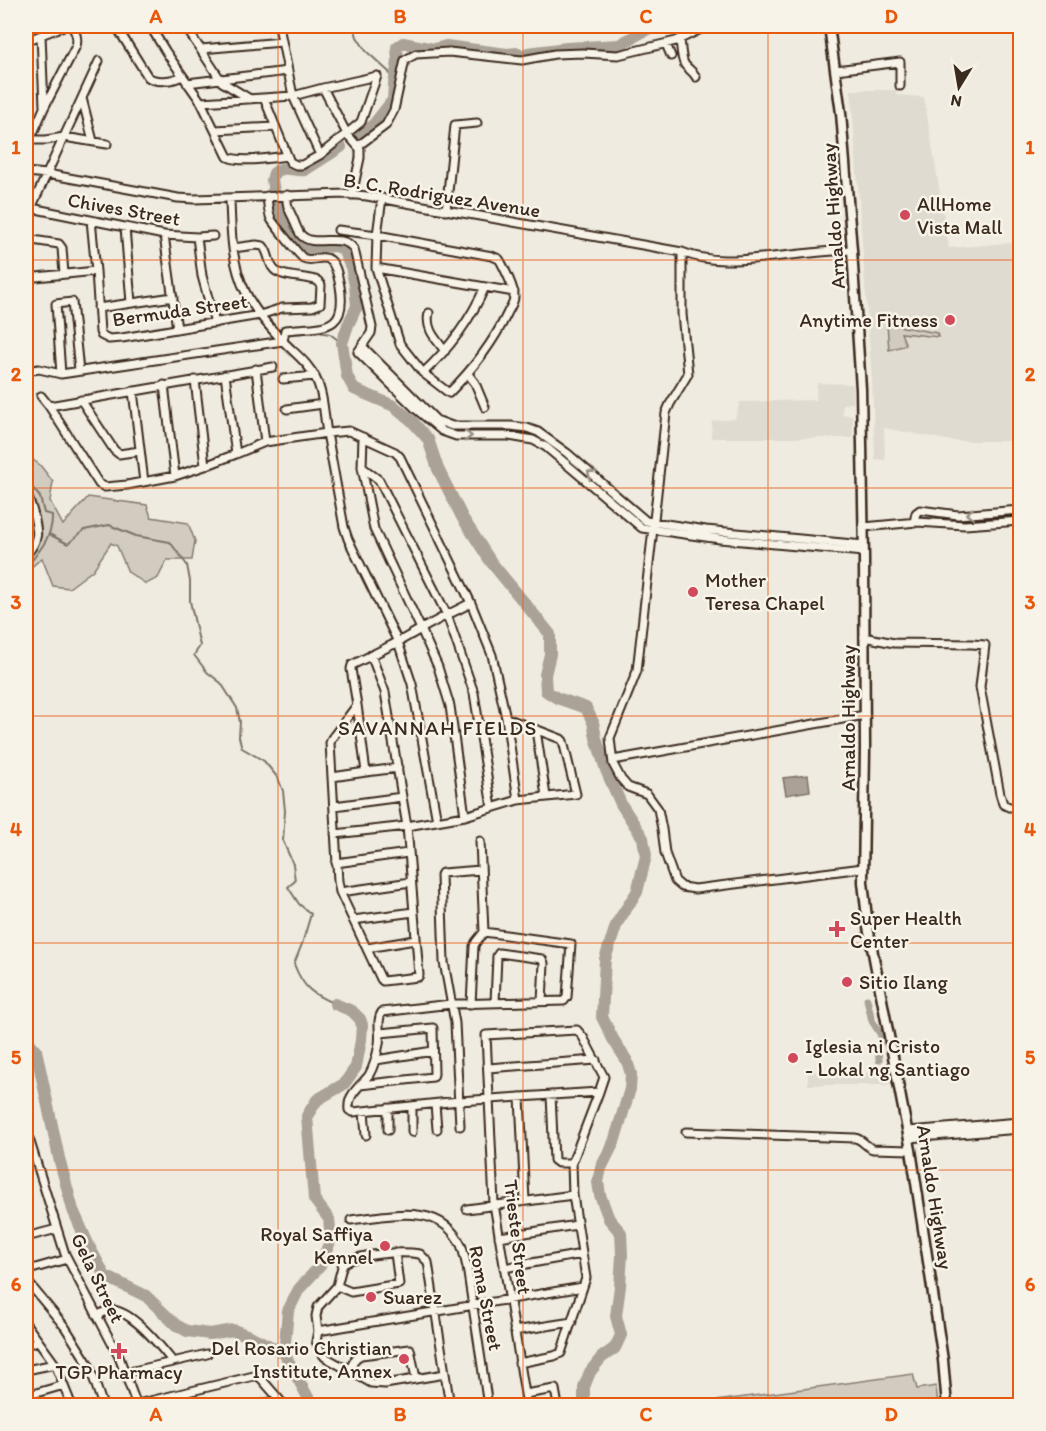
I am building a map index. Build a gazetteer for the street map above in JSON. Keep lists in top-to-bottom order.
{
  "streets": {
    "main road": ["Arnaldo Highway"],
    "street": [
      "B. C. Rodriguez Avenue",
      "Chives Street",
      "Bermuda Street",
      "Trieste Street",
      "Gela Street",
      "Roma Street"
    ]
  },
  "crossings": [
    ["B. C. Rodriguez Avenue", "Arnaldo Highway"]
  ],
  "districts": ["SAVANNAH FIELDS"],
  "places": {
    "other": [
      "AllHome Vista Mall",
      "Anytime Fitness",
      "Mother Teresa Chapel",
      "Sitio Ilang",
      "Iglesia ni Cristo - Lokal ng Santiago",
      "Royal Saffiya Kennel",
      "Suarez",
      "Del Rosario Christian Institute, Annex"
    ],
    "health": ["Super Health Center", "TGP Pharmacy"]
  },
  "north": "bottom",
  "grid": {
    "columns": [
      "A",
      "B",
      "C",
      "D"
    ],
    "rows": [
      "1",
      "2",
      "3",
      "4",
      "5",
      "6"
    ]
  }
}
